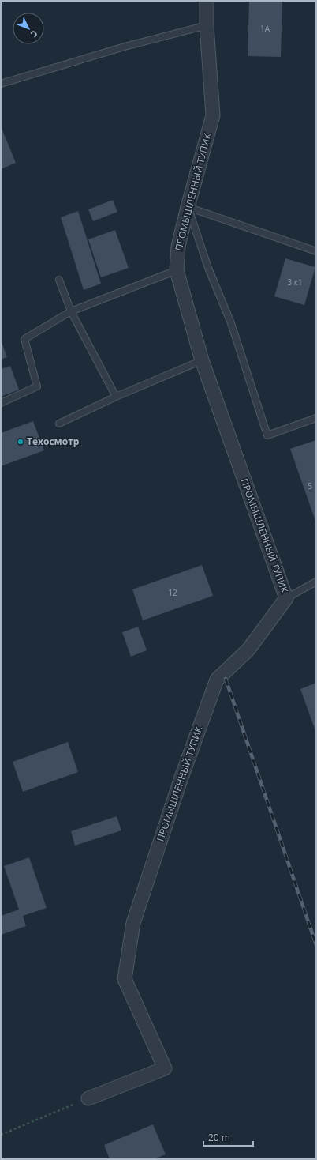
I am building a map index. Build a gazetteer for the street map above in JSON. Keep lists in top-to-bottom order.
{
  "streets": {
    "street": ["ПРОМЫШЛЕННЫЙ ТУПИК"]
  },
  "places": ["Техосмотр"],
  "house_numbers": [
    "1А",
    "3 к1",
    "5",
    "12"
  ],
  "scale_bar": "20 m",
  "north": "bottom right"
}
